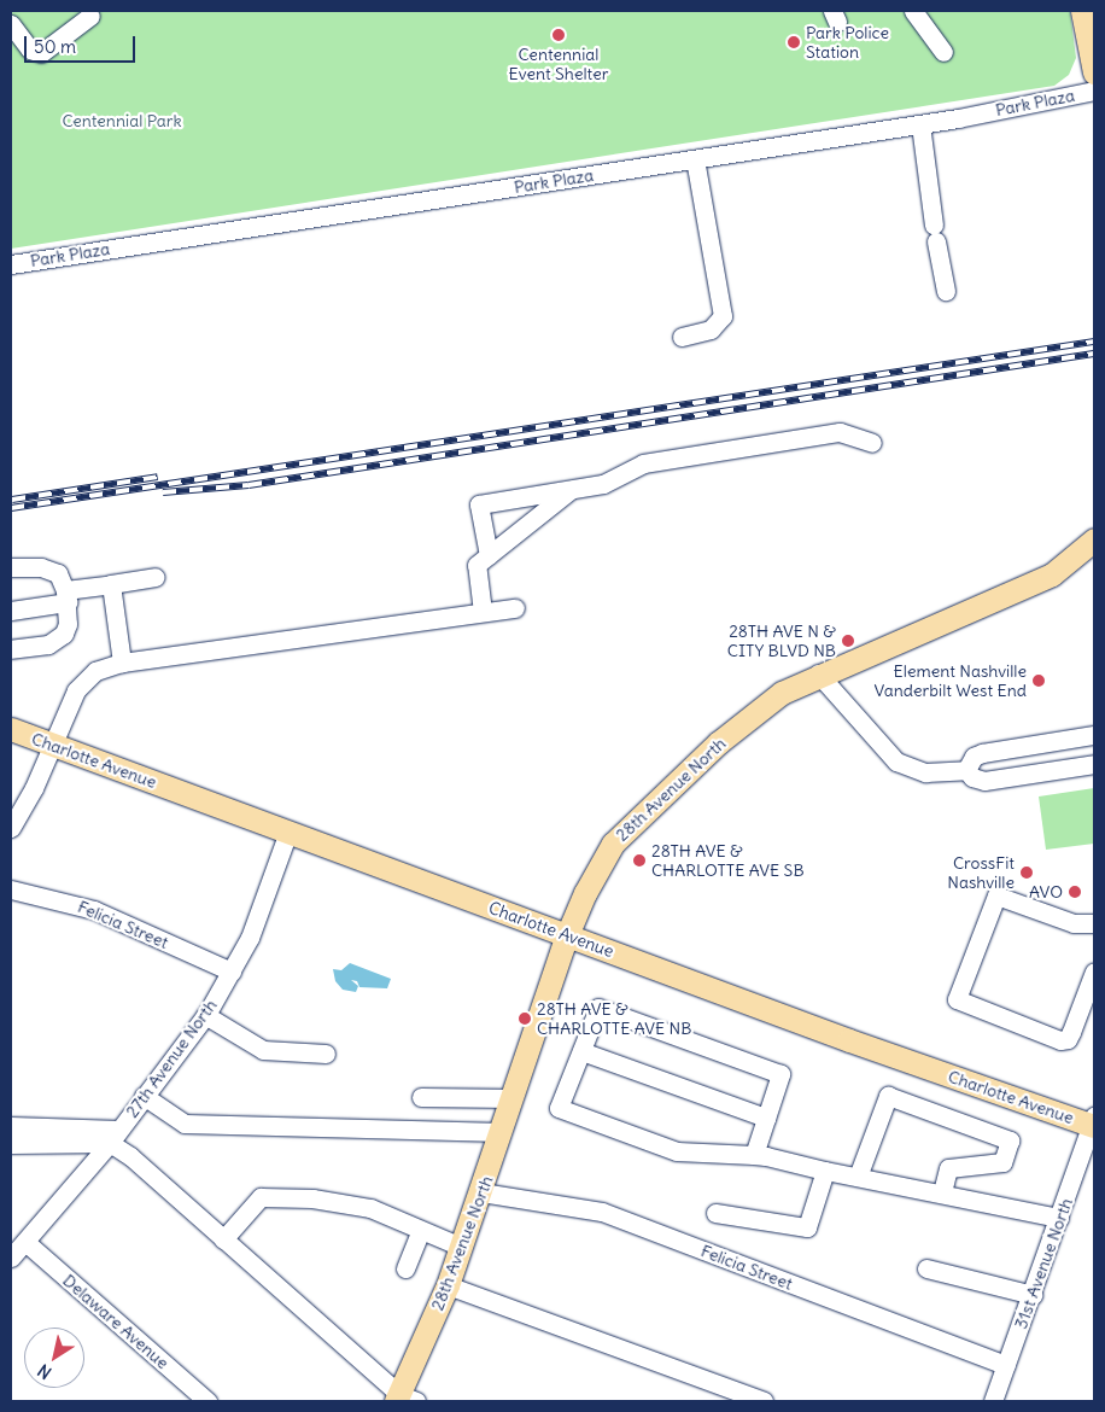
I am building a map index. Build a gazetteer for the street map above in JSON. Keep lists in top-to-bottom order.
{
  "streets": {
    "main road": ["Charlotte Avenue", "28th Avenue North"],
    "street": [
      "Park Plaza",
      "Felicia Street",
      "27th Avenue North",
      "31st Avenue North",
      "Delaware Avenue"
    ]
  },
  "crossings": [
    ["Charlotte Avenue", "28th Avenue North"],
    ["Charlotte Avenue", "27th Avenue North"],
    ["Charlotte Avenue", "31st Avenue North"],
    ["28th Avenue North", "Felicia Street"],
    ["Felicia Street", "27th Avenue North"],
    ["Felicia Street", "31st Avenue North"],
    ["27th Avenue North", "Delaware Avenue"]
  ],
  "parks": ["Centennial Park"],
  "places": [
    "Centennial Event Shelter",
    "Park Police Station",
    "28TH AVE N & CITY BLVD NB",
    "Element Nashville Vanderbilt West End",
    "28TH AVE & CHARLOTTE AVE SB",
    "CrossFit Nashville",
    "AVO",
    "28TH AVE & CHARLOTTE AVE NB"
  ],
  "scale_bar": "50 m",
  "north": "bottom left"
}
